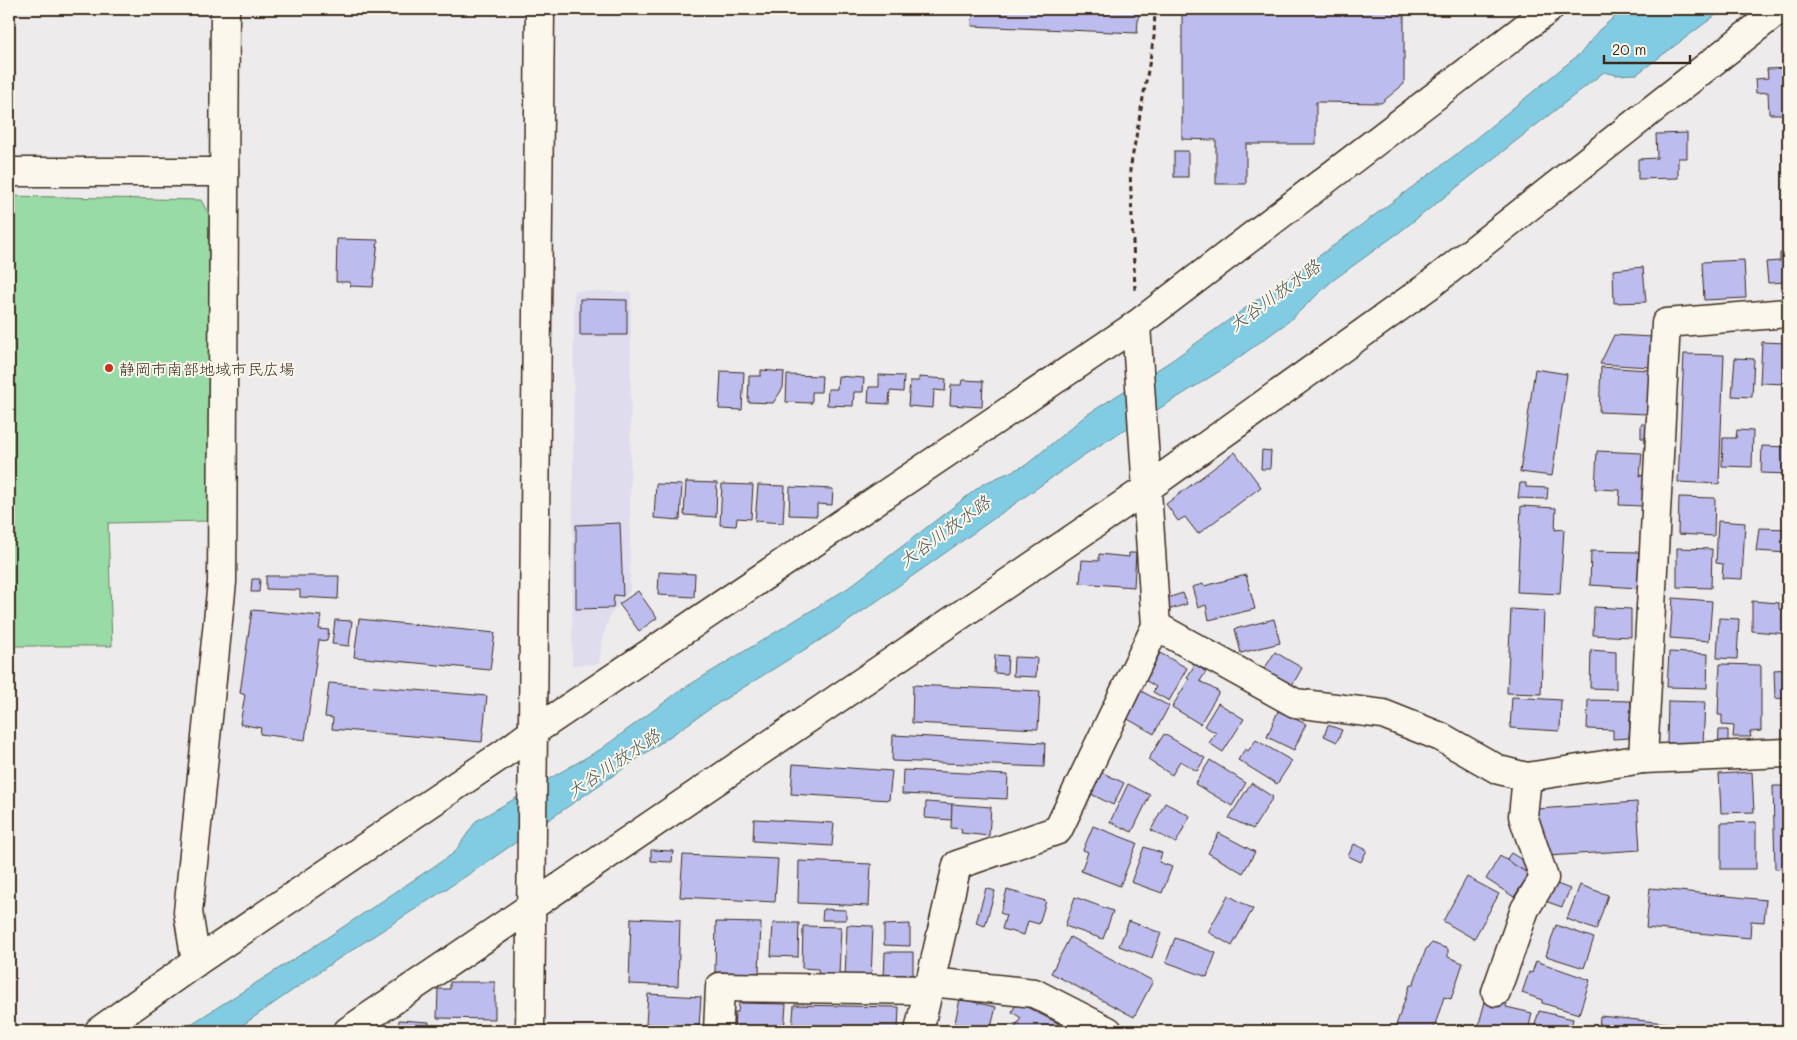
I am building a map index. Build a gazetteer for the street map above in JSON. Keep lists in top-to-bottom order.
{
  "water": ["大谷川放水路"],
  "places": ["静岡市南部地域市民広場"],
  "scale_bar": "20 m"
}
